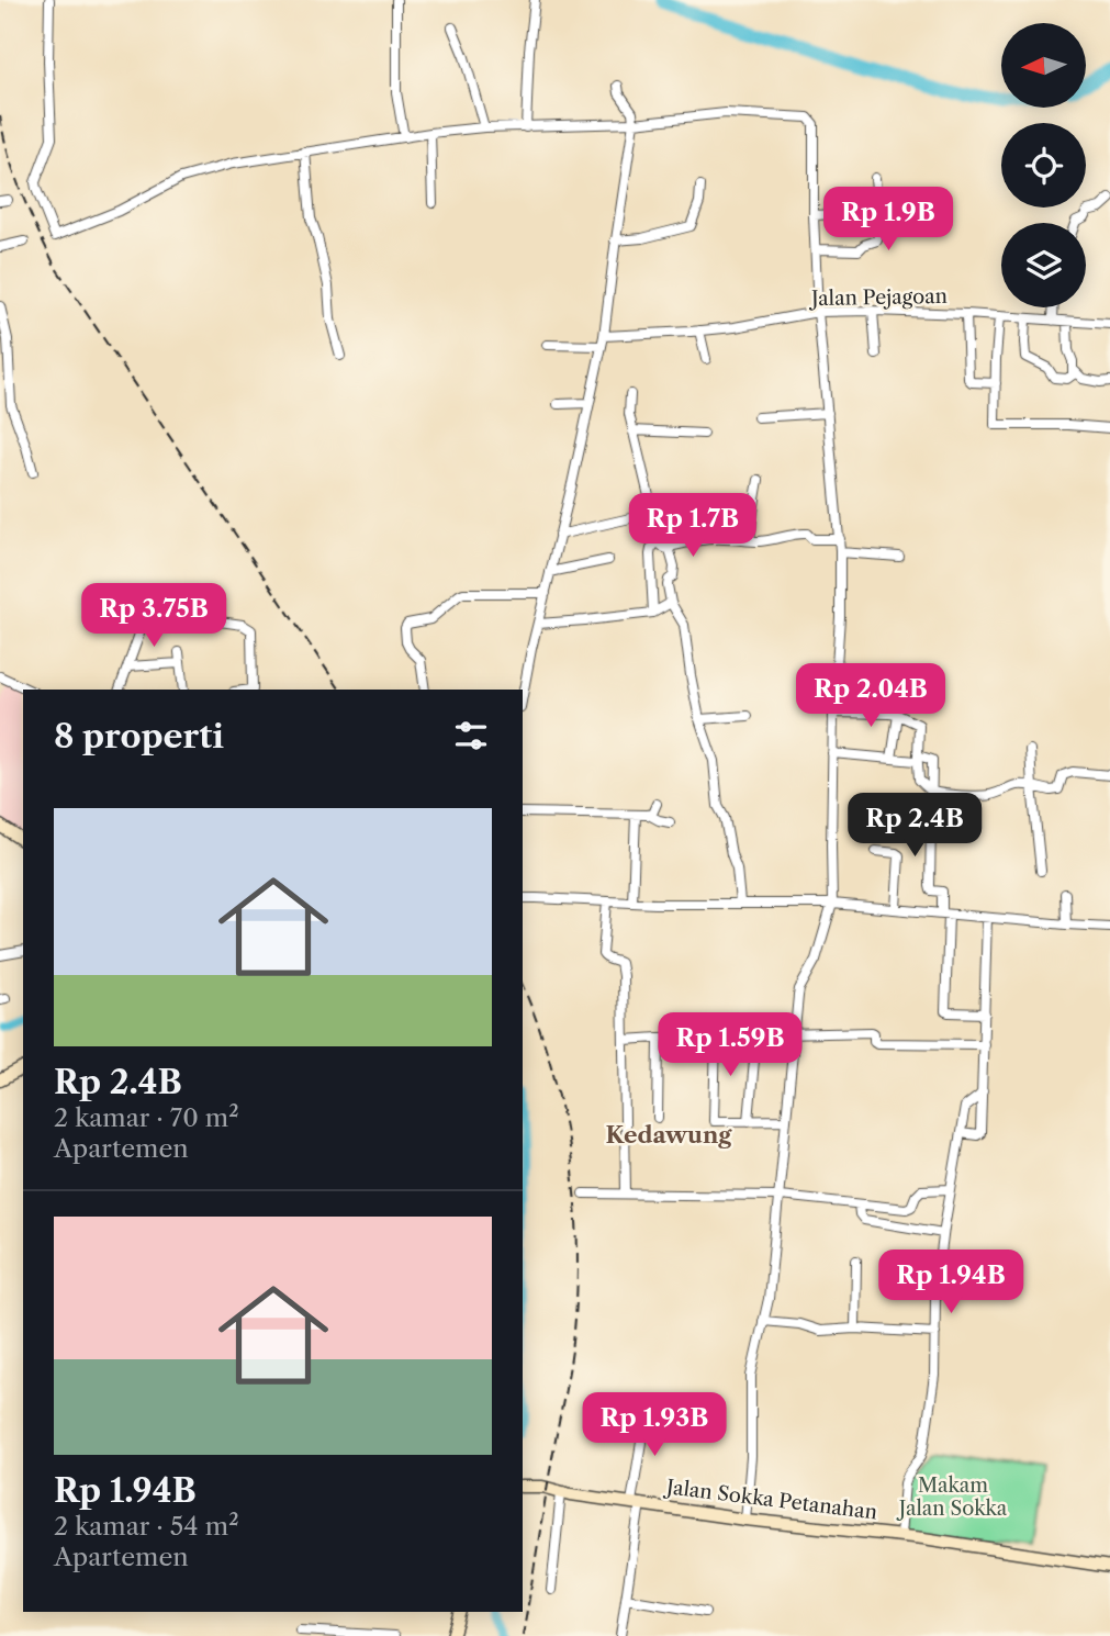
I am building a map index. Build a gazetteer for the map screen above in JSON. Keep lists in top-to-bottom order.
{
  "streets": {
    "street": ["Jalan Pejagoan", "Jalan Sokka Petanahan"]
  },
  "districts": ["Kedawung"],
  "parks": ["Makam Jalan Sokka"],
  "north": "left",
  "page": {
    "price": [
      "Rp 1.9B",
      "Rp 1.7B",
      "Rp 3.75B",
      "Rp 2.04B",
      "Rp 2.4B",
      "Rp 1.59B",
      "Rp 1.94B",
      "Rp 1.93B"
    ],
    "heading": "8 properti",
    "list": [
      {
        "name": "Rp 2.4B",
        "note": "2 kamar · 70 m² · Apartemen"
      },
      {
        "name": "Rp 1.94B",
        "note": "2 kamar · 54 m² · Apartemen"
      }
    ]
  }
}
